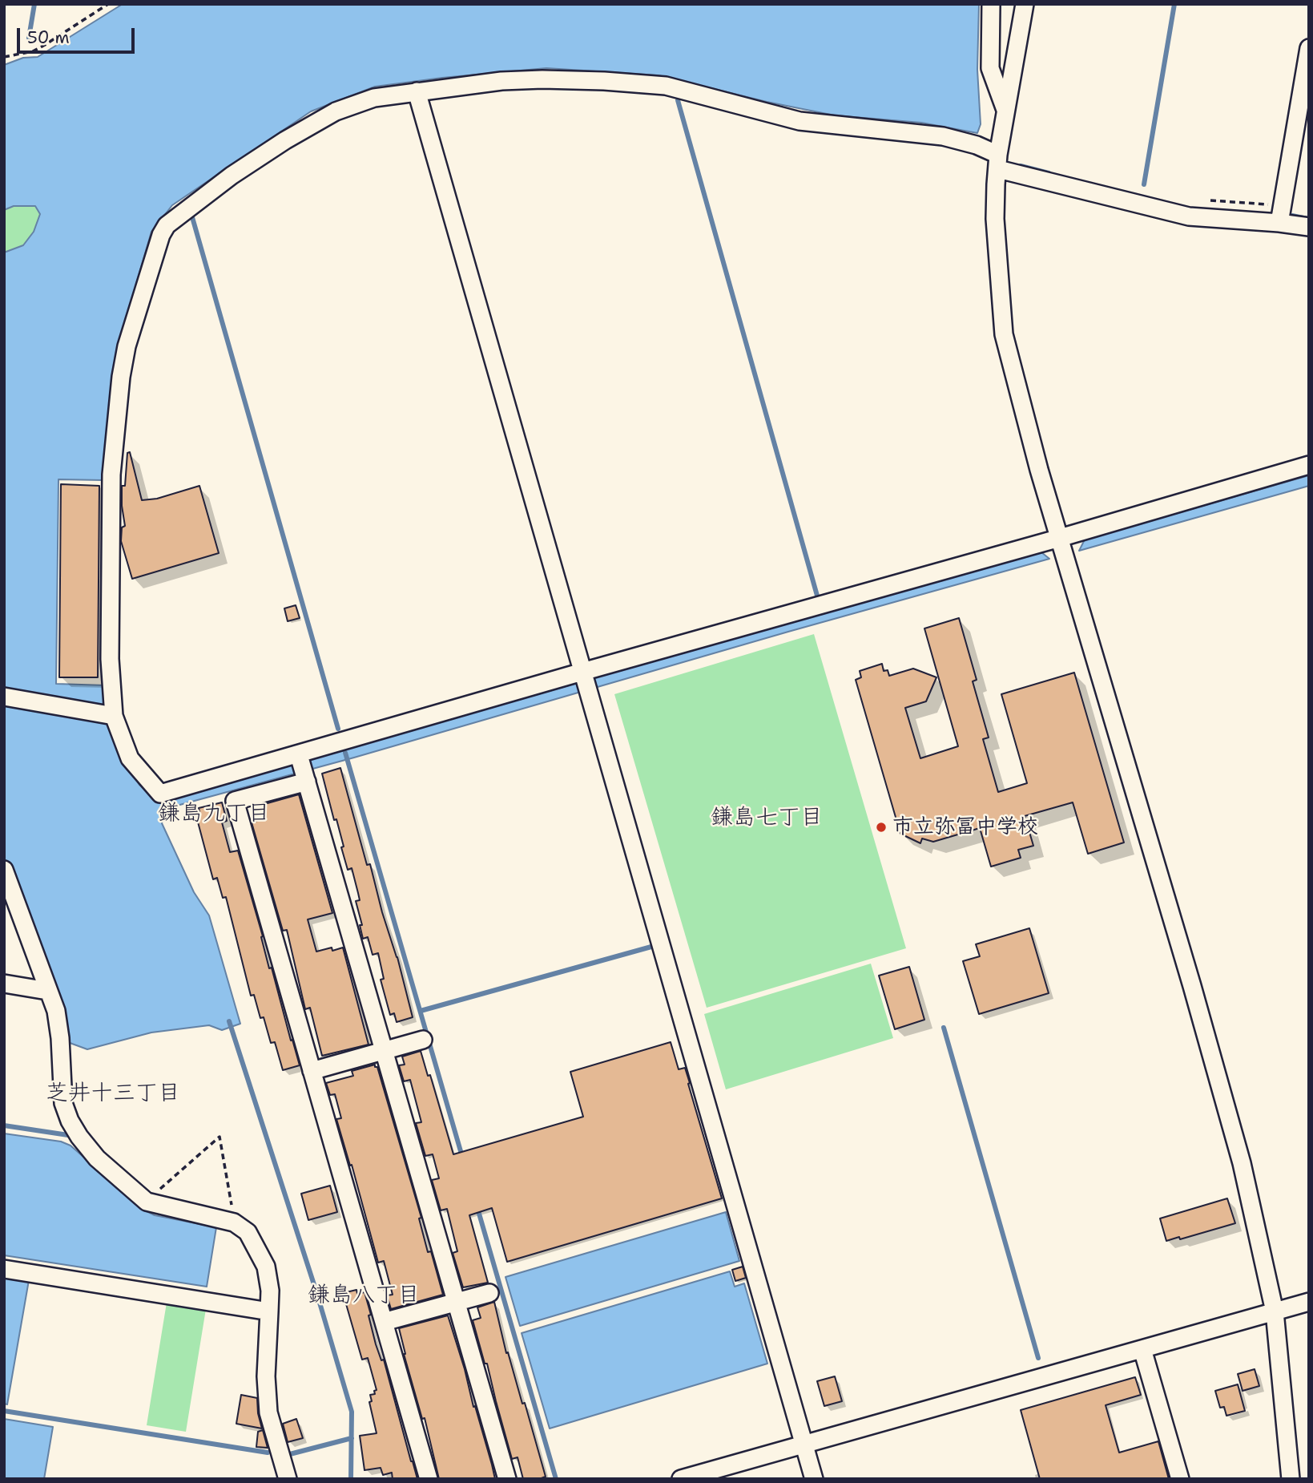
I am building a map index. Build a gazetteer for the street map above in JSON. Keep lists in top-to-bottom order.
{
  "districts": [
    "鎌島九丁目",
    "鎌島七丁目",
    "芝井十三丁目",
    "鎌島八丁目"
  ],
  "places": ["市立弥冨中学校"],
  "scale_bar": "50 m"
}
